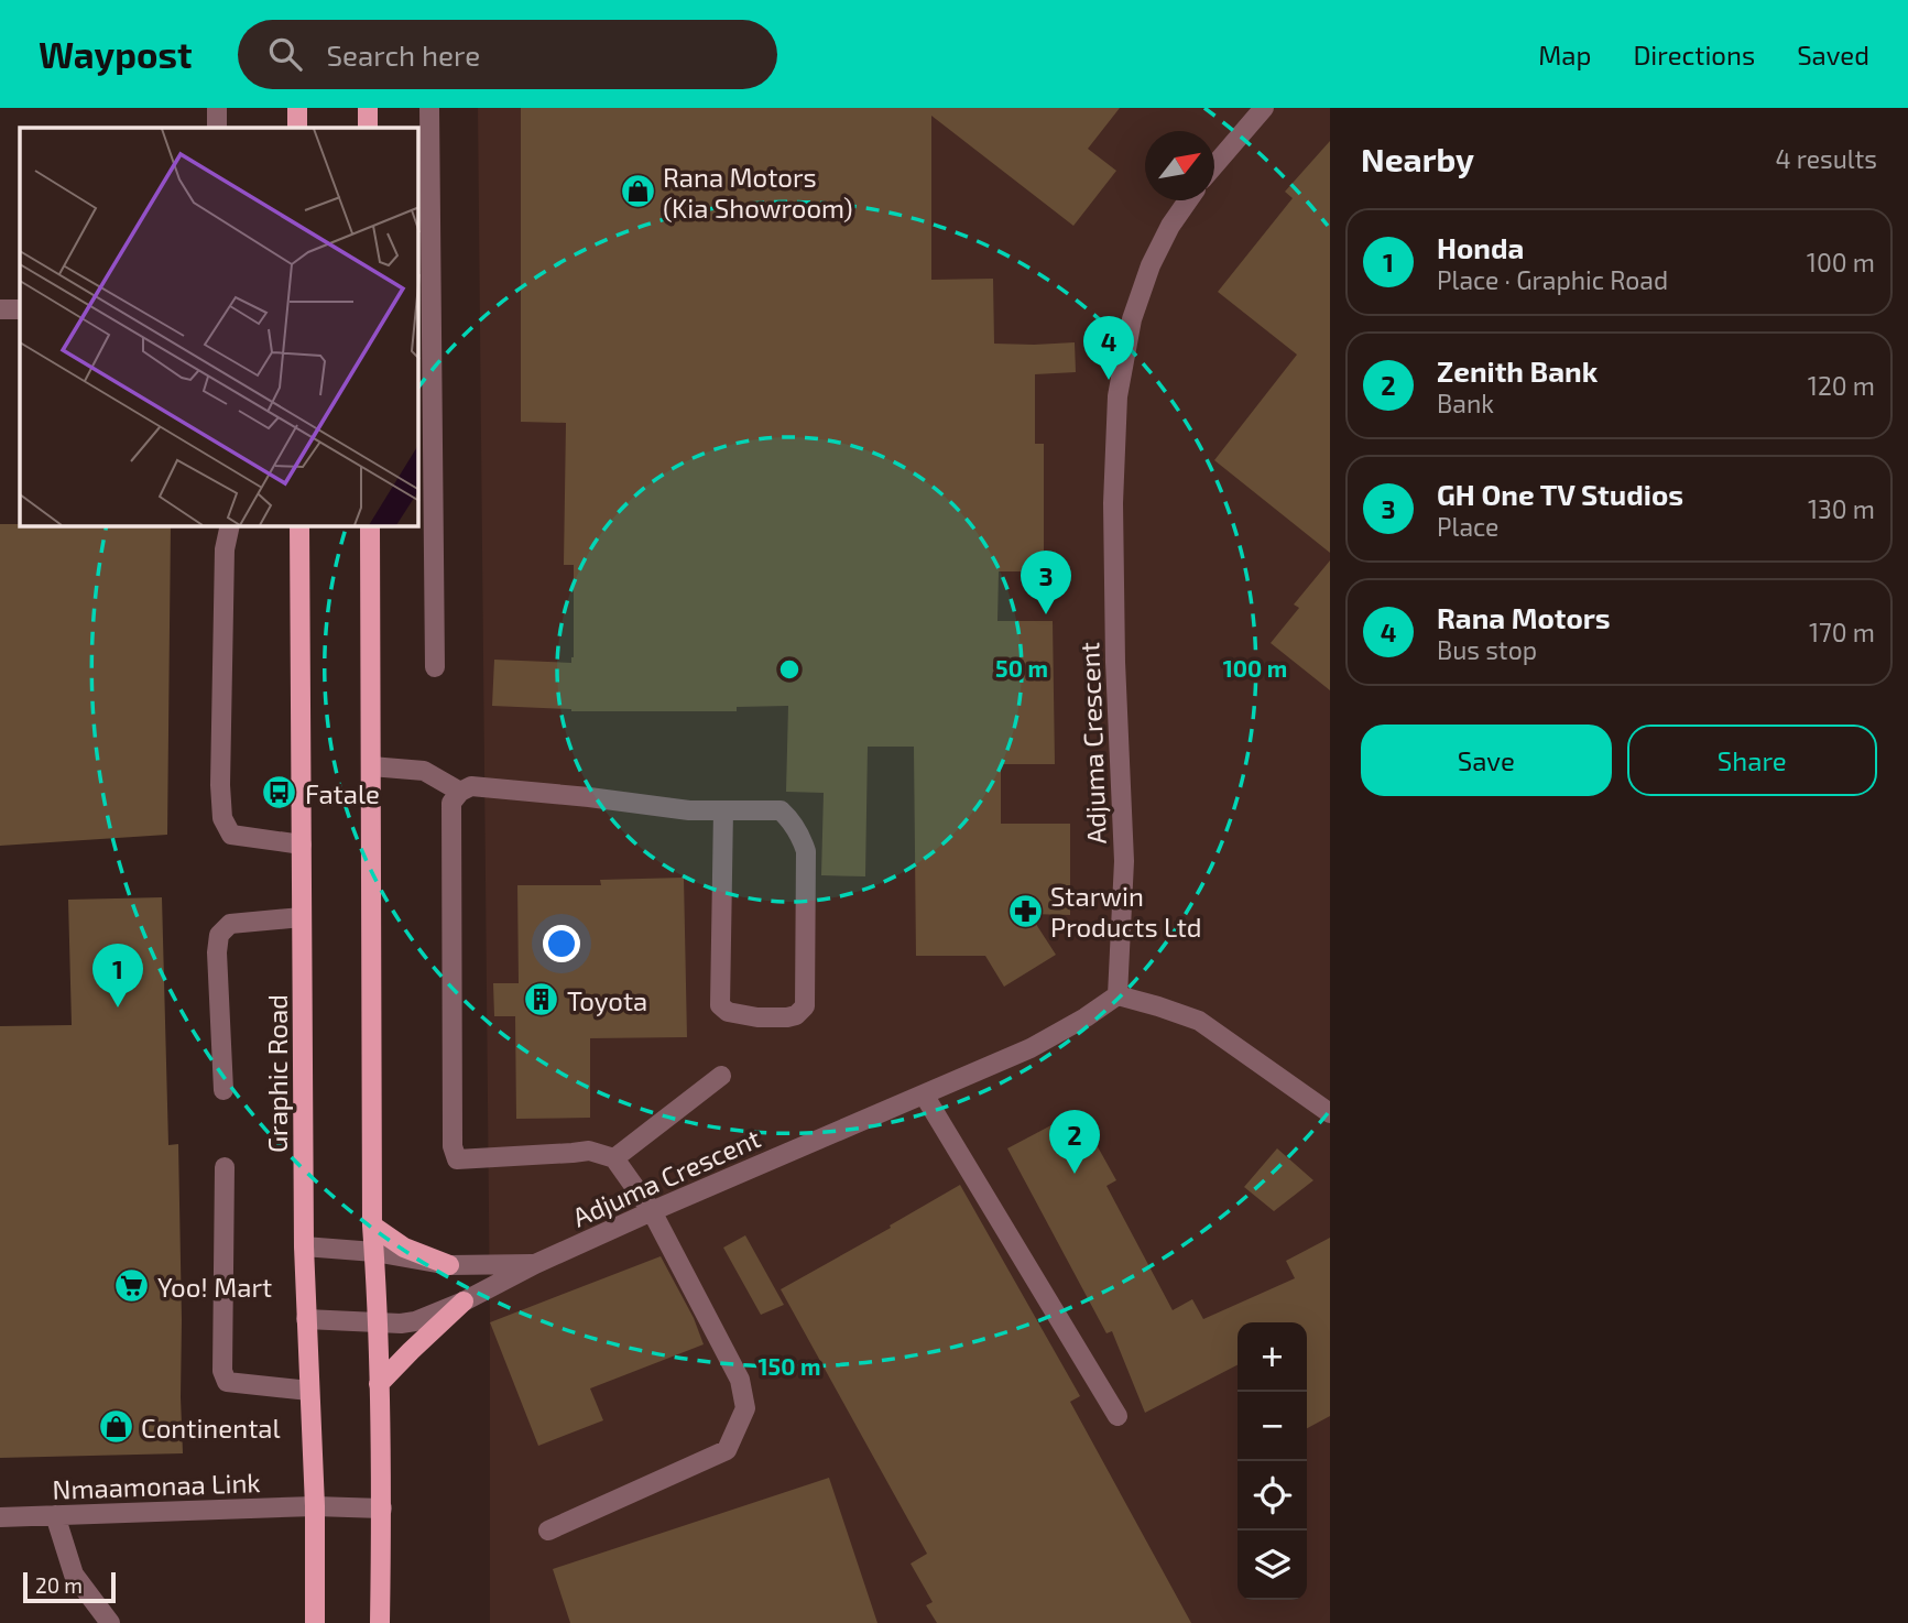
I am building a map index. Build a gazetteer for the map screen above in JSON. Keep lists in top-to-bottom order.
{
  "streets": {
    "main road": ["Graphic Road"],
    "street": ["Adjuma Crescent", "Nmaamonaa Link"]
  },
  "crossings": [
    ["Adjuma Crescent", "Graphic Road"],
    ["Graphic Road", "Nmaamonaa Link"]
  ],
  "places": {
    "shop": ["Rana Motors (Kia Showroom)", "Continental"],
    "bus stop": ["Fatale"],
    "pharmacy": ["Starwin Products Ltd"],
    "building": ["Toyota"],
    "supermarket": ["Yoo! Mart"]
  },
  "scale_bar": "20 m",
  "north": "top right",
  "page": {
    "header": "Waypost",
    "search": "Search here",
    "nav": ["Map", "Directions", "Saved"],
    "heading": ["Nearby", "4 results"],
    "list": [
      {
        "mark": "1",
        "name": "Honda",
        "note": "Place · Graphic Road",
        "value": "100 m"
      },
      {
        "mark": "2",
        "name": "Zenith Bank",
        "note": "Bank",
        "value": "120 m"
      },
      {
        "mark": "3",
        "name": "GH One TV Studios",
        "note": "Place",
        "value": "130 m"
      },
      {
        "mark": "4",
        "name": "Rana Motors",
        "note": "Bus stop",
        "value": "170 m"
      }
    ],
    "pins": [
      "4",
      "3",
      "1",
      "2"
    ],
    "buttons": ["Save", "Share"],
    "map_buttons": ["+", "−"],
    "scale": "20 m"
  },
  "rings": ["50 m", "100 m", "150 m"]
}
